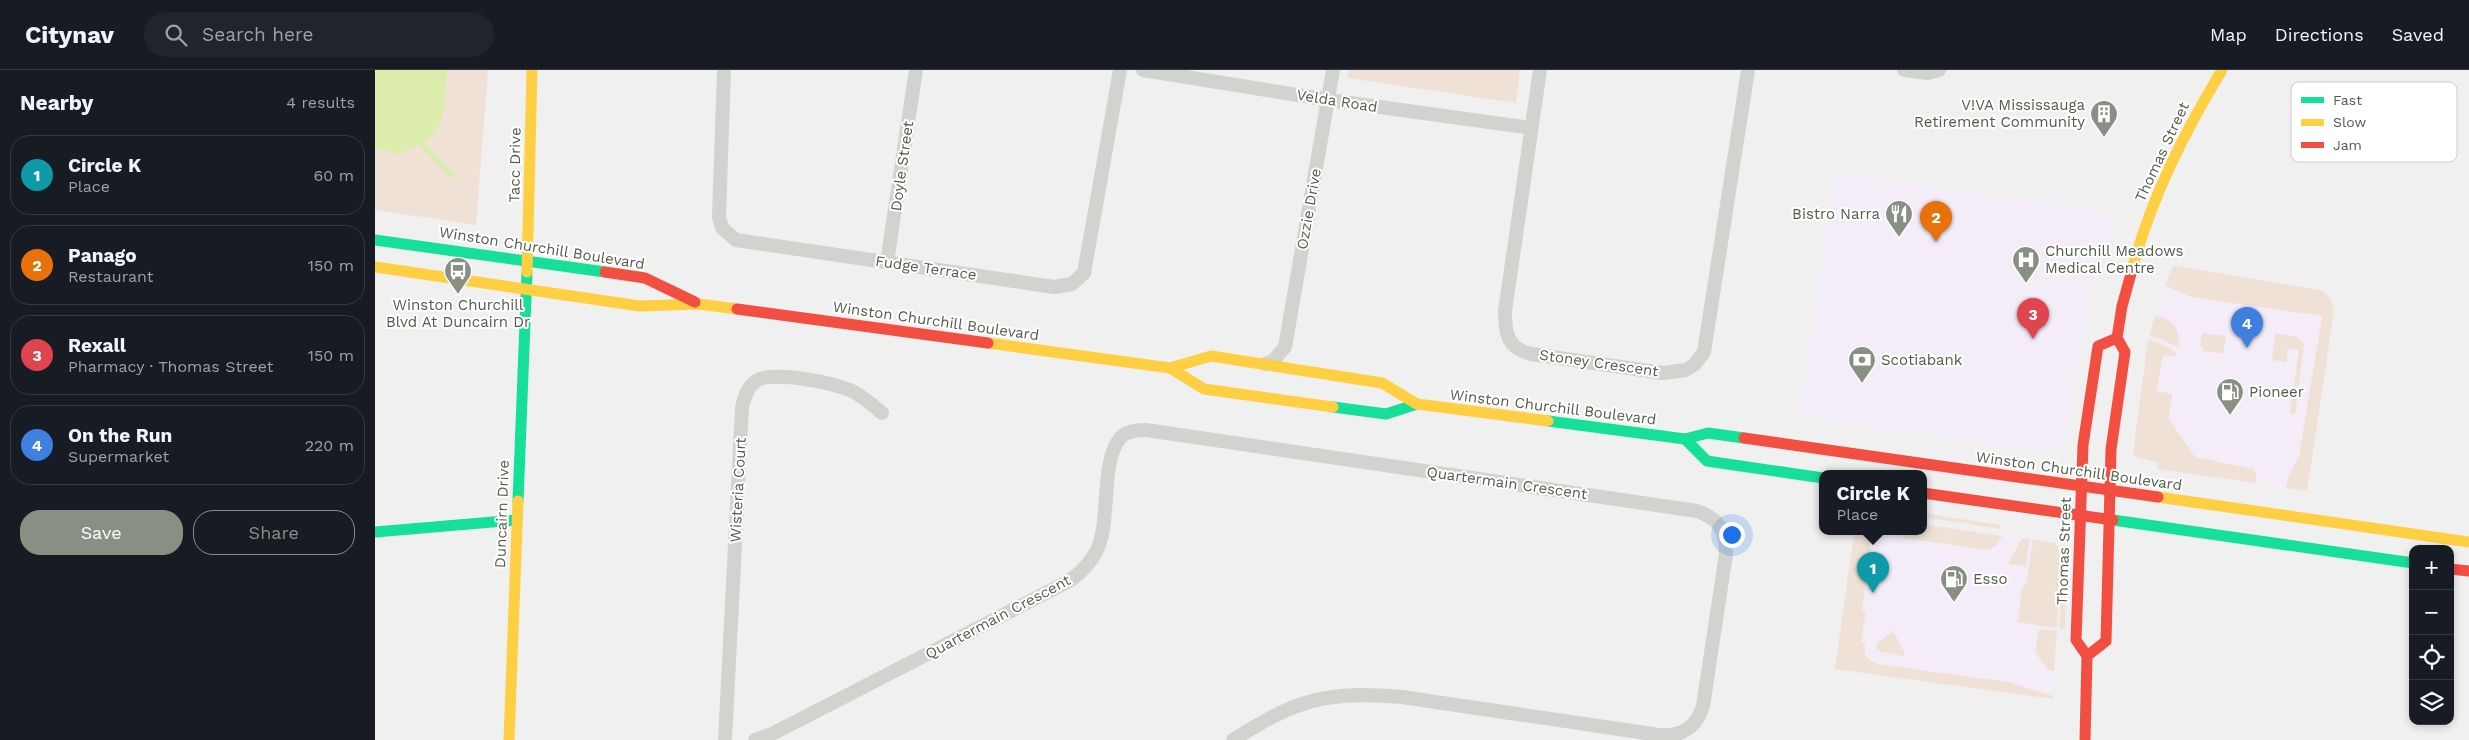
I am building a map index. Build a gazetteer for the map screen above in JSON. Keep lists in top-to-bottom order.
{
  "streets": {
    "main road": [
      "Thomas Street",
      "Tacc Drive",
      "Winston Churchill Boulevard",
      "Duncairn Drive"
    ],
    "street": [
      "Velda Road",
      "Doyle Street",
      "Ozzie Drive",
      "Fudge Terrace",
      "Stoney Crescent",
      "Quartermain Crescent",
      "Wisteria Court"
    ]
  },
  "crossings": [
    ["Velda Road", "Ozzie Drive"],
    ["Velda Road", "Stoney Crescent"],
    ["Thomas Street", "Winston Churchill Boulevard"],
    ["Tacc Drive", "Winston Churchill Boulevard"],
    ["Tacc Drive", "Duncairn Drive"],
    ["Doyle Street", "Fudge Terrace"],
    ["Winston Churchill Boulevard", "Duncairn Drive"]
  ],
  "places": {
    "building": ["V!VA Mississauga Retirement Community"],
    "restaurant": ["Bistro Narra"],
    "hospital": ["Churchill Meadows Medical Centre"],
    "bus stop": ["Winston Churchill Blvd At Duncairn Dr"],
    "bank": ["Scotiabank"],
    "fuel station": ["Pioneer", "Esso"]
  },
  "legend": ["Fast", "Slow", "Jam"],
  "page": {
    "header": "Citynav",
    "search": "Search here",
    "nav": ["Map", "Directions", "Saved"],
    "heading": ["Nearby", "4 results"],
    "list": [
      {
        "mark": "1",
        "name": "Circle K",
        "note": "Place",
        "value": "60 m"
      },
      {
        "mark": "2",
        "name": "Panago",
        "note": "Restaurant",
        "value": "150 m"
      },
      {
        "mark": "3",
        "name": "Rexall",
        "note": "Pharmacy · Thomas Street",
        "value": "150 m"
      },
      {
        "mark": "4",
        "name": "On the Run",
        "note": "Supermarket",
        "value": "220 m"
      }
    ],
    "pins": [
      "2",
      "3",
      "4",
      "1"
    ],
    "popup": ["Circle K", "Place"],
    "buttons": ["Save", "Share"],
    "map_buttons": ["+", "−"]
  }
}
